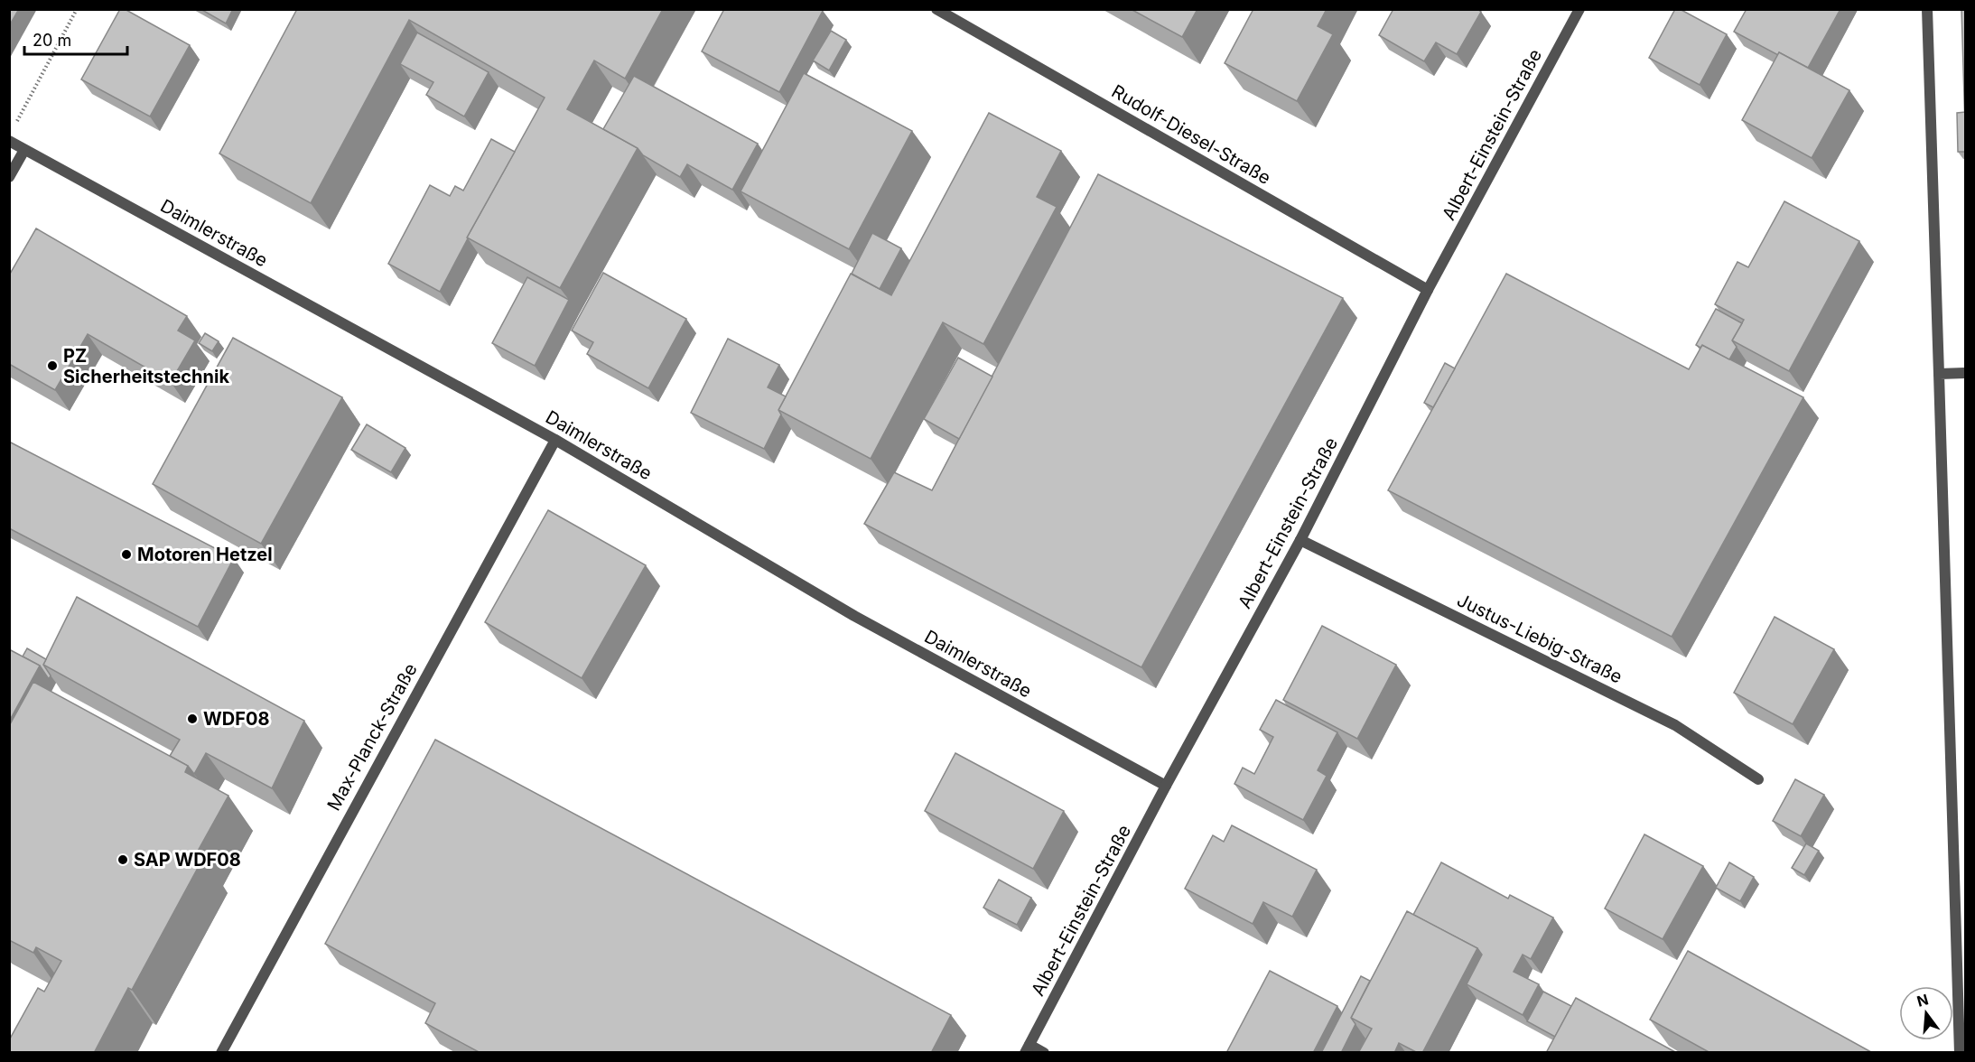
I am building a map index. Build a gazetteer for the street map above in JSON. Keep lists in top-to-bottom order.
{
  "streets": {
    "street": [
      "Rudolf-Diesel-Straße",
      "Albert-Einstein-Straße",
      "Daimlerstraße",
      "Justus-Liebig-Straße",
      "Max-Planck-Straße"
    ]
  },
  "crossings": [
    ["Rudolf-Diesel-Straße", "Albert-Einstein-Straße"],
    ["Albert-Einstein-Straße", "Daimlerstraße"],
    ["Albert-Einstein-Straße", "Justus-Liebig-Straße"],
    ["Daimlerstraße", "Max-Planck-Straße"]
  ],
  "places": [
    "PZ Sicherheitstechnik",
    "Motoren Hetzel",
    "WDF08",
    "SAP WDF08"
  ],
  "scale_bar": "20 m",
  "north": "top"
}
